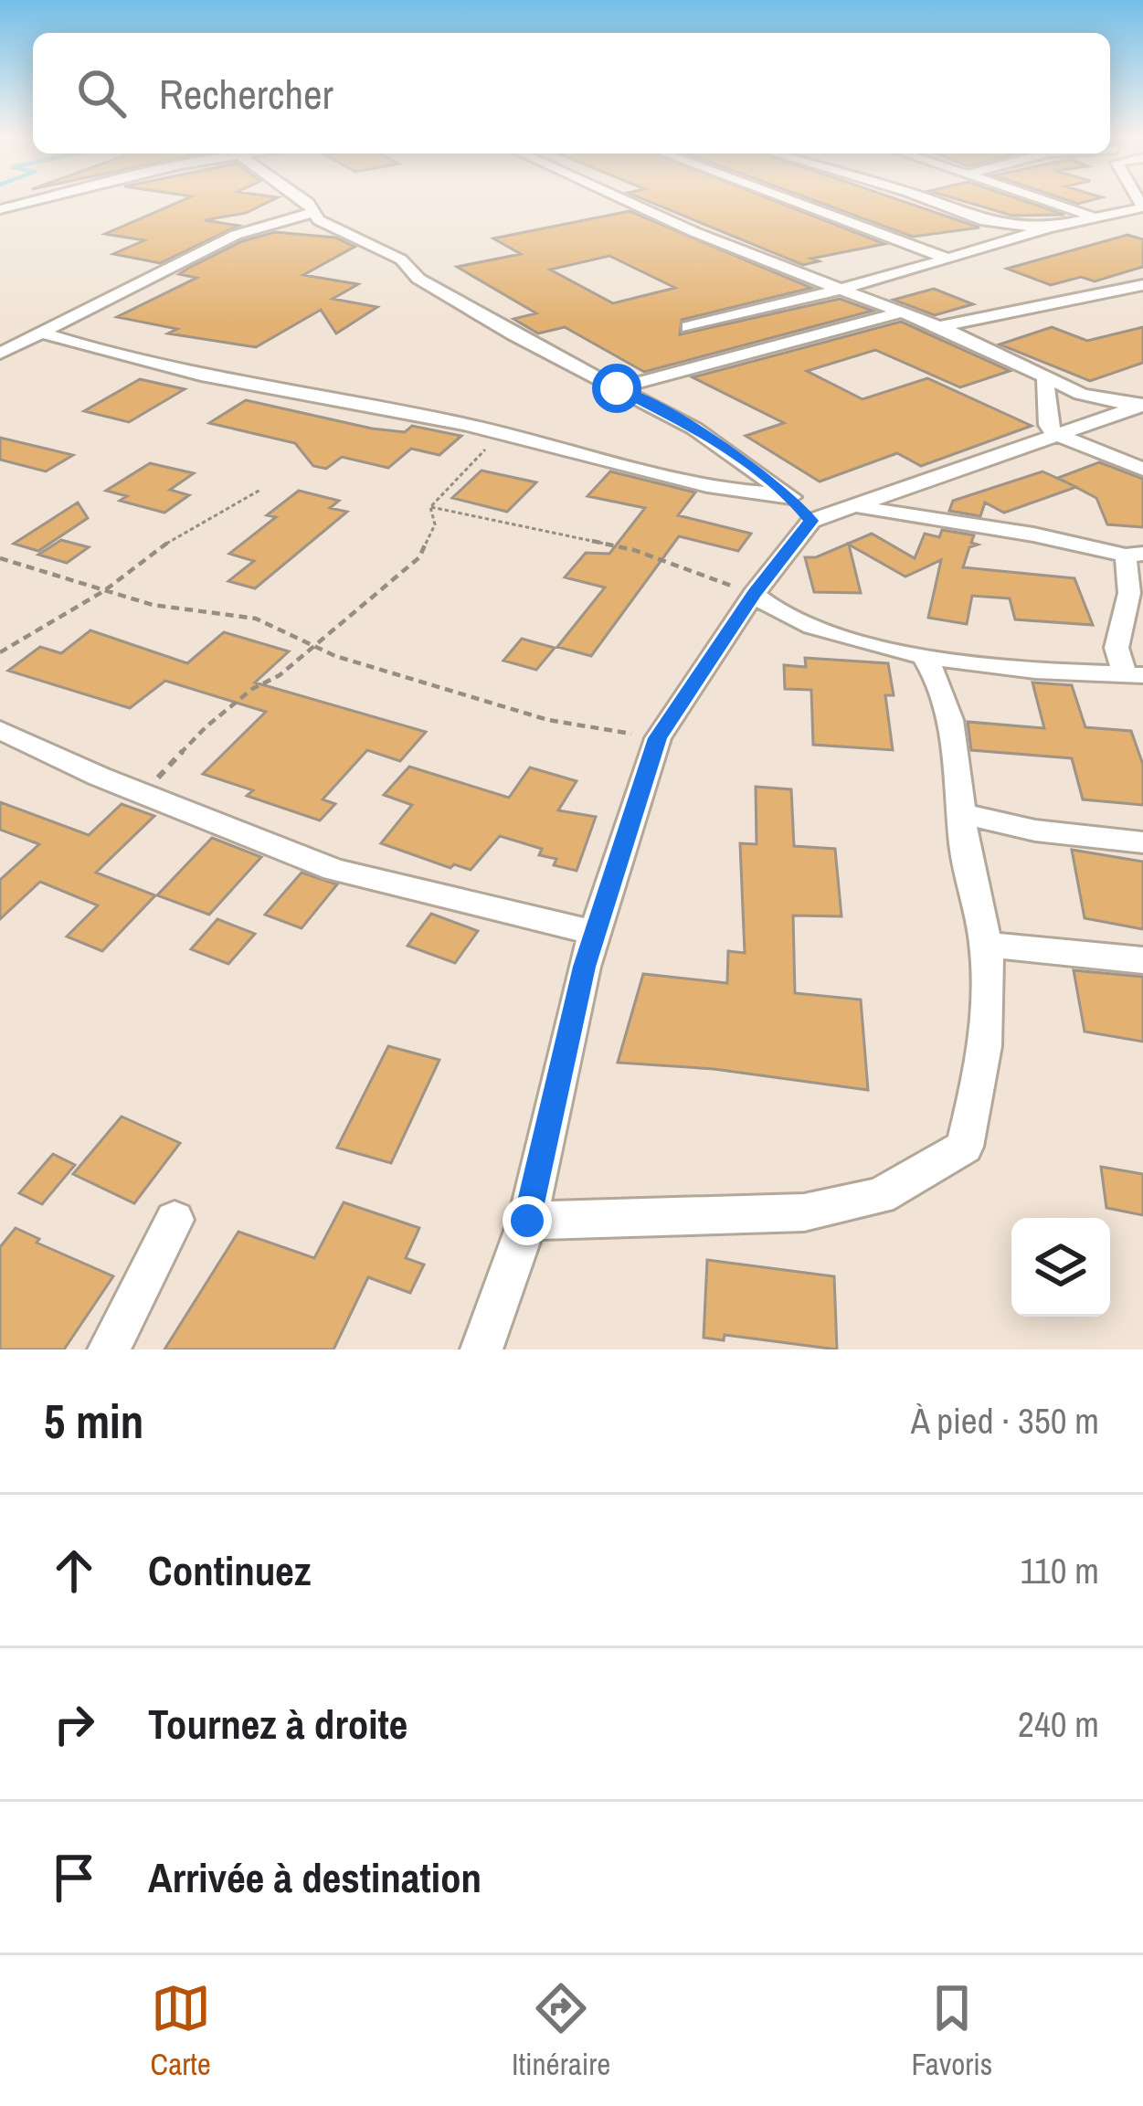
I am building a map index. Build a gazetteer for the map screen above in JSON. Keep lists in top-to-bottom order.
{
  "page": {
    "search": "Rechercher",
    "heading": ["5 min", "À pied · 350 m"],
    "list": [
      ["Continuez", "110 m"],
      ["Tournez à droite", "240 m"],
      "Arrivée à destination"
    ],
    "nav": ["Carte", "Itinéraire", "Favoris"]
  }
}
